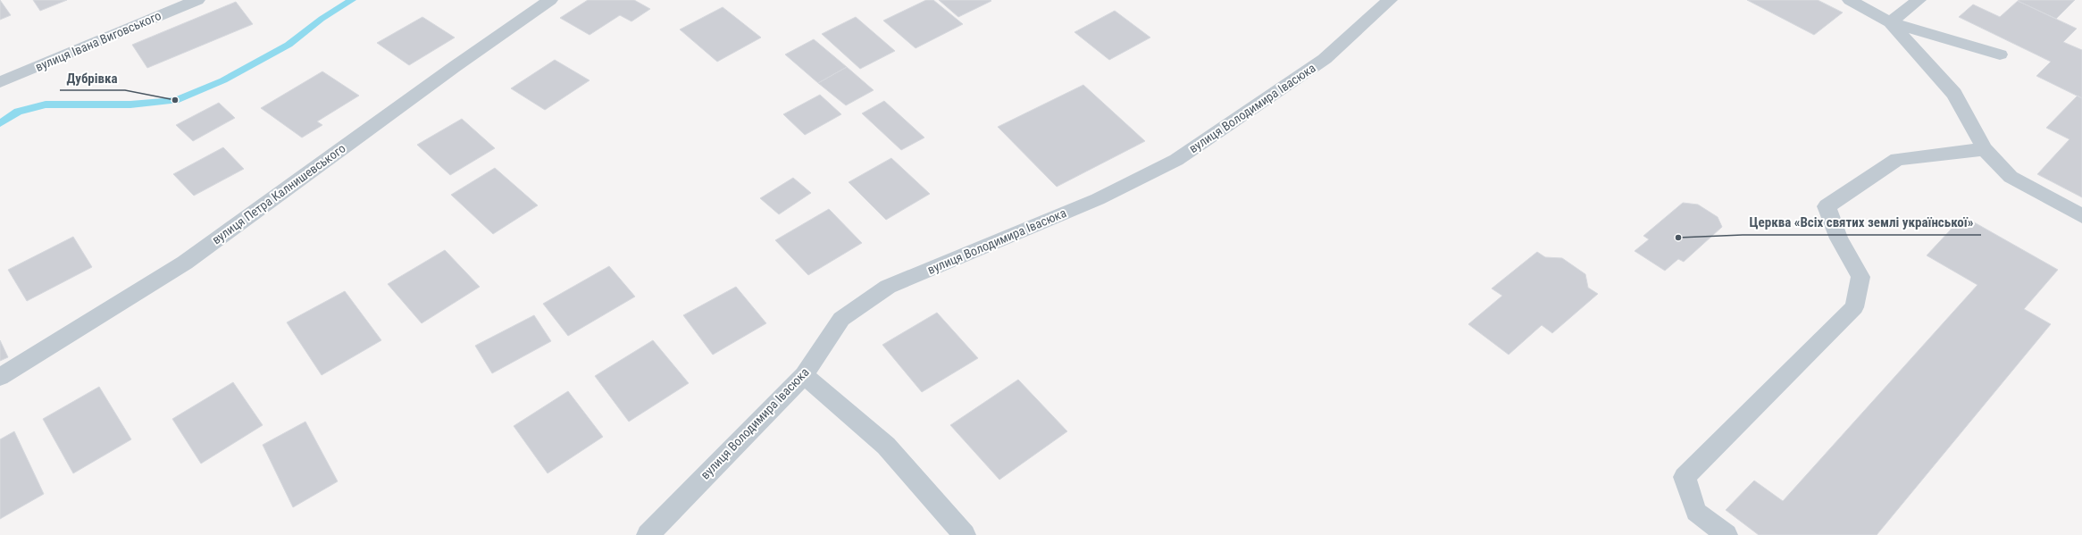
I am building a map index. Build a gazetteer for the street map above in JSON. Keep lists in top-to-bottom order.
{
  "streets": {
    "street": ["вулиця Івана Виговського", "вулиця Володимира Івасюка", "вулиця Петра Калнишевського"]
  },
  "places": ["Дубрівка", "Церква «Всіх святих землі української»"]
}
